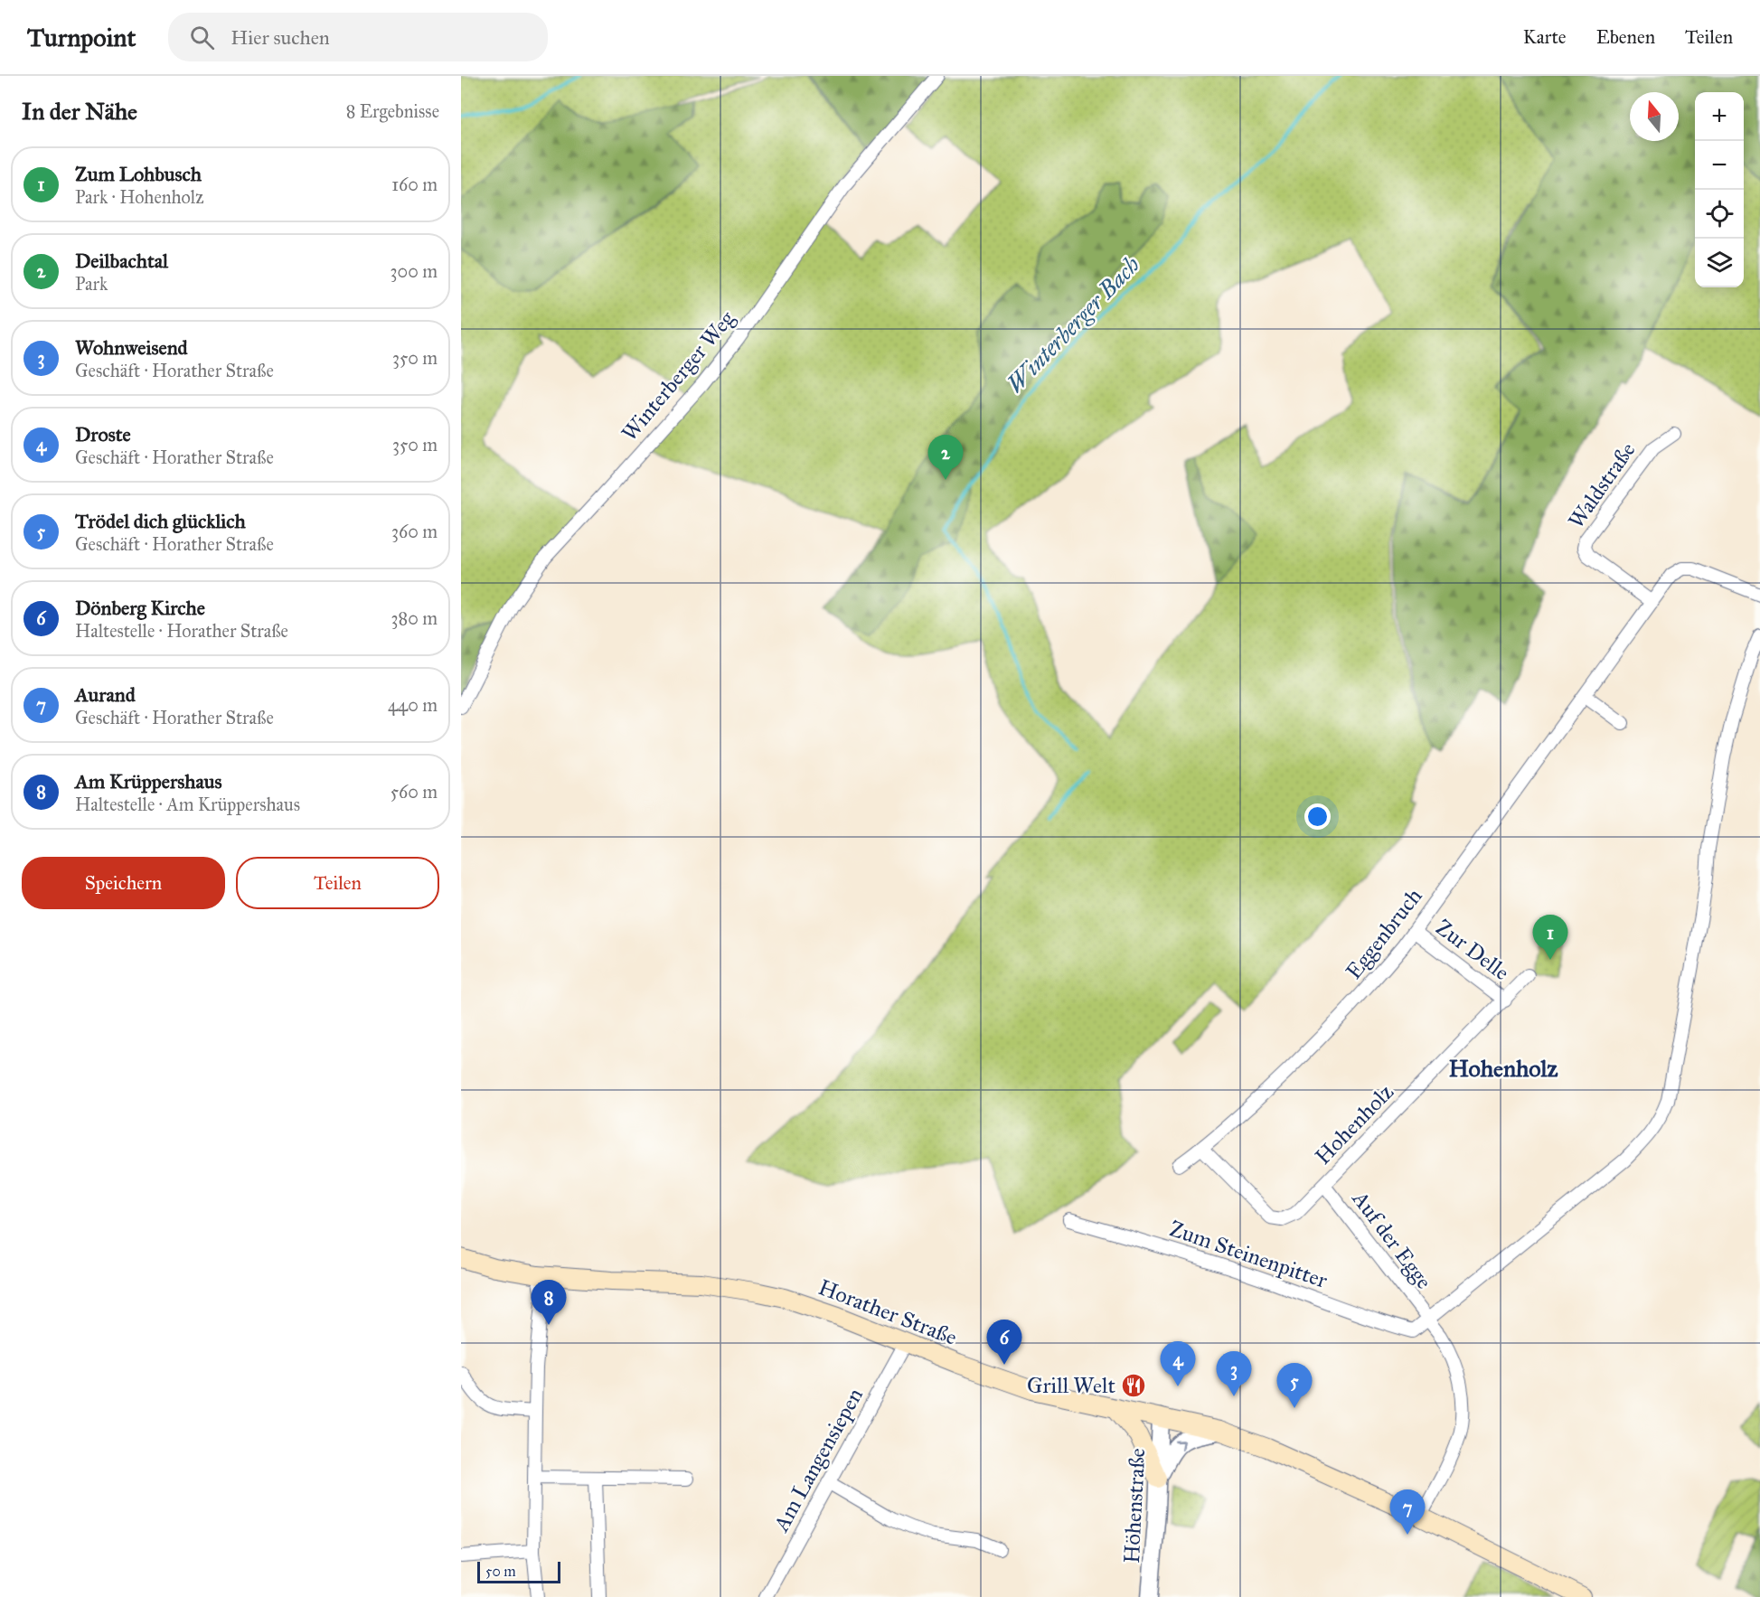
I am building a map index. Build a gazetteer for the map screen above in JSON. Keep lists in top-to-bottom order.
{
  "streets": {
    "main road": ["Horather Straße"],
    "street": [
      "Winterberger Weg",
      "Waldstraße",
      "Eggenbruch",
      "Zur Delle",
      "Hohenholz",
      "Auf der Egge",
      "Zum Steinenpitter",
      "Am Langensiepen",
      "Höhenstraße"
    ]
  },
  "crossings": [
    ["Waldstraße", "Eggenbruch"],
    ["Eggenbruch", "Zur Delle"],
    ["Eggenbruch", "Hohenholz"],
    ["Zur Delle", "Hohenholz"],
    ["Hohenholz", "Auf der Egge"],
    ["Auf der Egge", "Zum Steinenpitter"],
    ["Auf der Egge", "Horather Straße"],
    ["Horather Straße", "Am Langensiepen"],
    ["Horather Straße", "Höhenstraße"]
  ],
  "districts": ["Hohenholz"],
  "water": ["Winterberger Bach"],
  "places": {
    "restaurant": ["Grill Welt"]
  },
  "scale_bar": "50 m",
  "north": "top",
  "page": {
    "header": "Turnpoint",
    "search": "Hier suchen",
    "nav": ["Karte", "Ebenen", "Teilen"],
    "heading": ["In der Nähe", "8 Ergebnisse"],
    "map_buttons": ["+", "−"],
    "list": [
      {
        "mark": "1",
        "name": "Zum Lohbusch",
        "note": "Park · Hohenholz",
        "value": "160 m"
      },
      {
        "mark": "2",
        "name": "Deilbachtal",
        "note": "Park",
        "value": "300 m"
      },
      {
        "mark": "3",
        "name": "Wohnweisend",
        "note": "Geschäft · Horather Straße",
        "value": "350 m"
      },
      {
        "mark": "4",
        "name": "Droste",
        "note": "Geschäft · Horather Straße",
        "value": "350 m"
      },
      {
        "mark": "5",
        "name": "Trödel dich glücklich",
        "note": "Geschäft · Horather Straße",
        "value": "360 m"
      },
      {
        "mark": "6",
        "name": "Dönberg Kirche",
        "note": "Haltestelle · Horather Straße",
        "value": "380 m"
      },
      {
        "mark": "7",
        "name": "Aurand",
        "note": "Geschäft · Horather Straße",
        "value": "440 m"
      },
      {
        "mark": "8",
        "name": "Am Krüppershaus",
        "note": "Haltestelle · Am Krüppershaus",
        "value": "560 m"
      }
    ],
    "pins": [
      "2",
      "1",
      "8",
      "6",
      "4",
      "3",
      "5",
      "7"
    ],
    "buttons": ["Speichern", "Teilen"],
    "scale": "50 m"
  }
}
